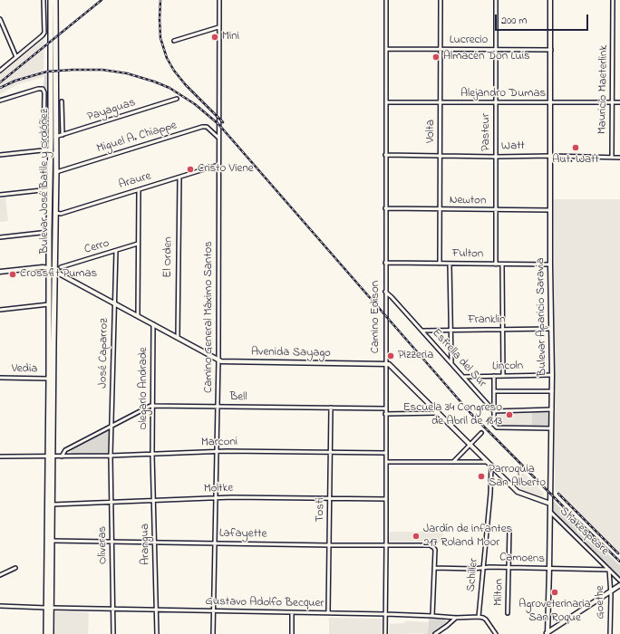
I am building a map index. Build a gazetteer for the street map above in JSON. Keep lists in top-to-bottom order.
{
  "streets": {
    "main road": ["Bulevar José Batlle y Ordóñez"],
    "street": [
      "Lucrecio",
      "Mauricio Maeterlink",
      "Alejandro Dumas",
      "Payaguas",
      "Volta",
      "Pasteur",
      "Miguel A. Chiappe",
      "Watt",
      "Araure",
      "Newton",
      "Cerro",
      "Fulton",
      "El Orden",
      "Camino General Máximo Santos",
      "Camino Edison",
      "Bulevar Aparicio Saravia",
      "Franklin",
      "José Caparroz",
      "Avenida Sayago",
      "Estrella del Sur",
      "Lincoln",
      "Vedia",
      "Olegario Andrade",
      "Bell",
      "Marconi",
      "Moltke",
      "Tosti",
      "Shakespeare",
      "Lafayette",
      "Arangua",
      "Oliveras",
      "Camoens",
      "Schiller",
      "Milton",
      "Goethe",
      "Gustavo Adolfo Becquer"
    ]
  },
  "crossings": [
    ["Lucrecio", "Volta"],
    ["Lucrecio", "Pasteur"],
    ["Lucrecio", "Camino Edison"],
    ["Lucrecio", "Bulevar Aparicio Saravia"],
    ["Mauricio Maeterlink", "Alejandro Dumas"],
    ["Mauricio Maeterlink", "Watt"],
    ["Alejandro Dumas", "Volta"],
    ["Alejandro Dumas", "Pasteur"],
    ["Alejandro Dumas", "Camino Edison"],
    ["Alejandro Dumas", "Bulevar Aparicio Saravia"],
    ["Payaguas", "Bulevar José Batlle y Ordóñez"],
    ["Volta", "Watt"],
    ["Volta", "Newton"],
    ["Volta", "Fulton"],
    ["Pasteur", "Watt"],
    ["Pasteur", "Newton"],
    ["Pasteur", "Fulton"],
    ["Miguel A. Chiappe", "Bulevar José Batlle y Ordóñez"],
    ["Miguel A. Chiappe", "Camino General Máximo Santos"],
    ["Watt", "Camino Edison"],
    ["Watt", "Bulevar Aparicio Saravia"],
    ["Bulevar José Batlle y Ordóñez", "Araure"],
    ["Bulevar José Batlle y Ordóñez", "Avenida Sayago"],
    ["Bulevar José Batlle y Ordóñez", "Vedia"],
    ["Bulevar José Batlle y Ordóñez", "Marconi"],
    ["Bulevar José Batlle y Ordóñez", "Moltke"],
    ["Bulevar José Batlle y Ordóñez", "Lafayette"],
    ["Bulevar José Batlle y Ordóñez", "Gustavo Adolfo Becquer"],
    ["Araure", "El Orden"],
    ["Araure", "Camino General Máximo Santos"],
    ["Newton", "Camino Edison"],
    ["Newton", "Bulevar Aparicio Saravia"],
    ["Cerro", "José Caparroz"],
    ["Fulton", "Camino Edison"],
    ["Fulton", "Bulevar Aparicio Saravia"],
    ["El Orden", "Avenida Sayago"],
    ["Camino General Máximo Santos", "Avenida Sayago"],
    ["Camino General Máximo Santos", "Bell"],
    ["Camino General Máximo Santos", "Marconi"],
    ["Camino General Máximo Santos", "Moltke"],
    ["Camino General Máximo Santos", "Lafayette"],
    ["Camino General Máximo Santos", "Gustavo Adolfo Becquer"],
    ["Camino Edison", "Avenida Sayago"],
    ["Camino Edison", "Estrella del Sur"],
    ["Camino Edison", "Bell"],
    ["Camino Edison", "Marconi"],
    ["Camino Edison", "Moltke"],
    ["Camino Edison", "Lafayette"],
    ["Camino Edison", "Gustavo Adolfo Becquer"],
    ["Bulevar Aparicio Saravia", "Franklin"],
    ["Bulevar Aparicio Saravia", "Lincoln"],
    ["Bulevar Aparicio Saravia", "Shakespeare"],
    ["Bulevar Aparicio Saravia", "Camoens"],
    ["Franklin", "Estrella del Sur"],
    ["José Caparroz", "Avenida Sayago"],
    ["José Caparroz", "Bell"],
    ["José Caparroz", "Marconi"],
    ["José Caparroz", "Oliveras"],
    ["Avenida Sayago", "Olegario Andrade"],
    ["Estrella del Sur", "Lincoln"],
    ["Olegario Andrade", "Bell"],
    ["Olegario Andrade", "Marconi"],
    ["Olegario Andrade", "Arangua"],
    ["Bell", "Marconi"],
    ["Bell", "Tosti"],
    ["Marconi", "Tosti"],
    ["Marconi", "Arangua"],
    ["Marconi", "Oliveras"],
    ["Moltke", "Tosti"],
    ["Moltke", "Arangua"],
    ["Moltke", "Oliveras"],
    ["Tosti", "Lafayette"],
    ["Tosti", "Gustavo Adolfo Becquer"],
    ["Shakespeare", "Camoens"],
    ["Shakespeare", "Goethe"],
    ["Lafayette", "Arangua"],
    ["Lafayette", "Oliveras"],
    ["Lafayette", "Camoens"],
    ["Arangua", "Gustavo Adolfo Becquer"],
    ["Oliveras", "Gustavo Adolfo Becquer"],
    ["Camoens", "Schiller"],
    ["Camoens", "Milton"],
    ["Camoens", "Goethe"],
    ["Schiller", "Gustavo Adolfo Becquer"]
  ],
  "places": [
    "Mini",
    "Almacén Don Luís",
    "Aut. Watt",
    "Cristo Viene",
    "Crossfit Pumas",
    "Pizzeria",
    "Escuela 34 Congreso de Abril de 1813",
    "Parroquia San Alberto",
    "Jardín de infantes 217 Roland Moor",
    "Agroveterinaria San Roque"
  ],
  "scale_bar": "200 m"
}
